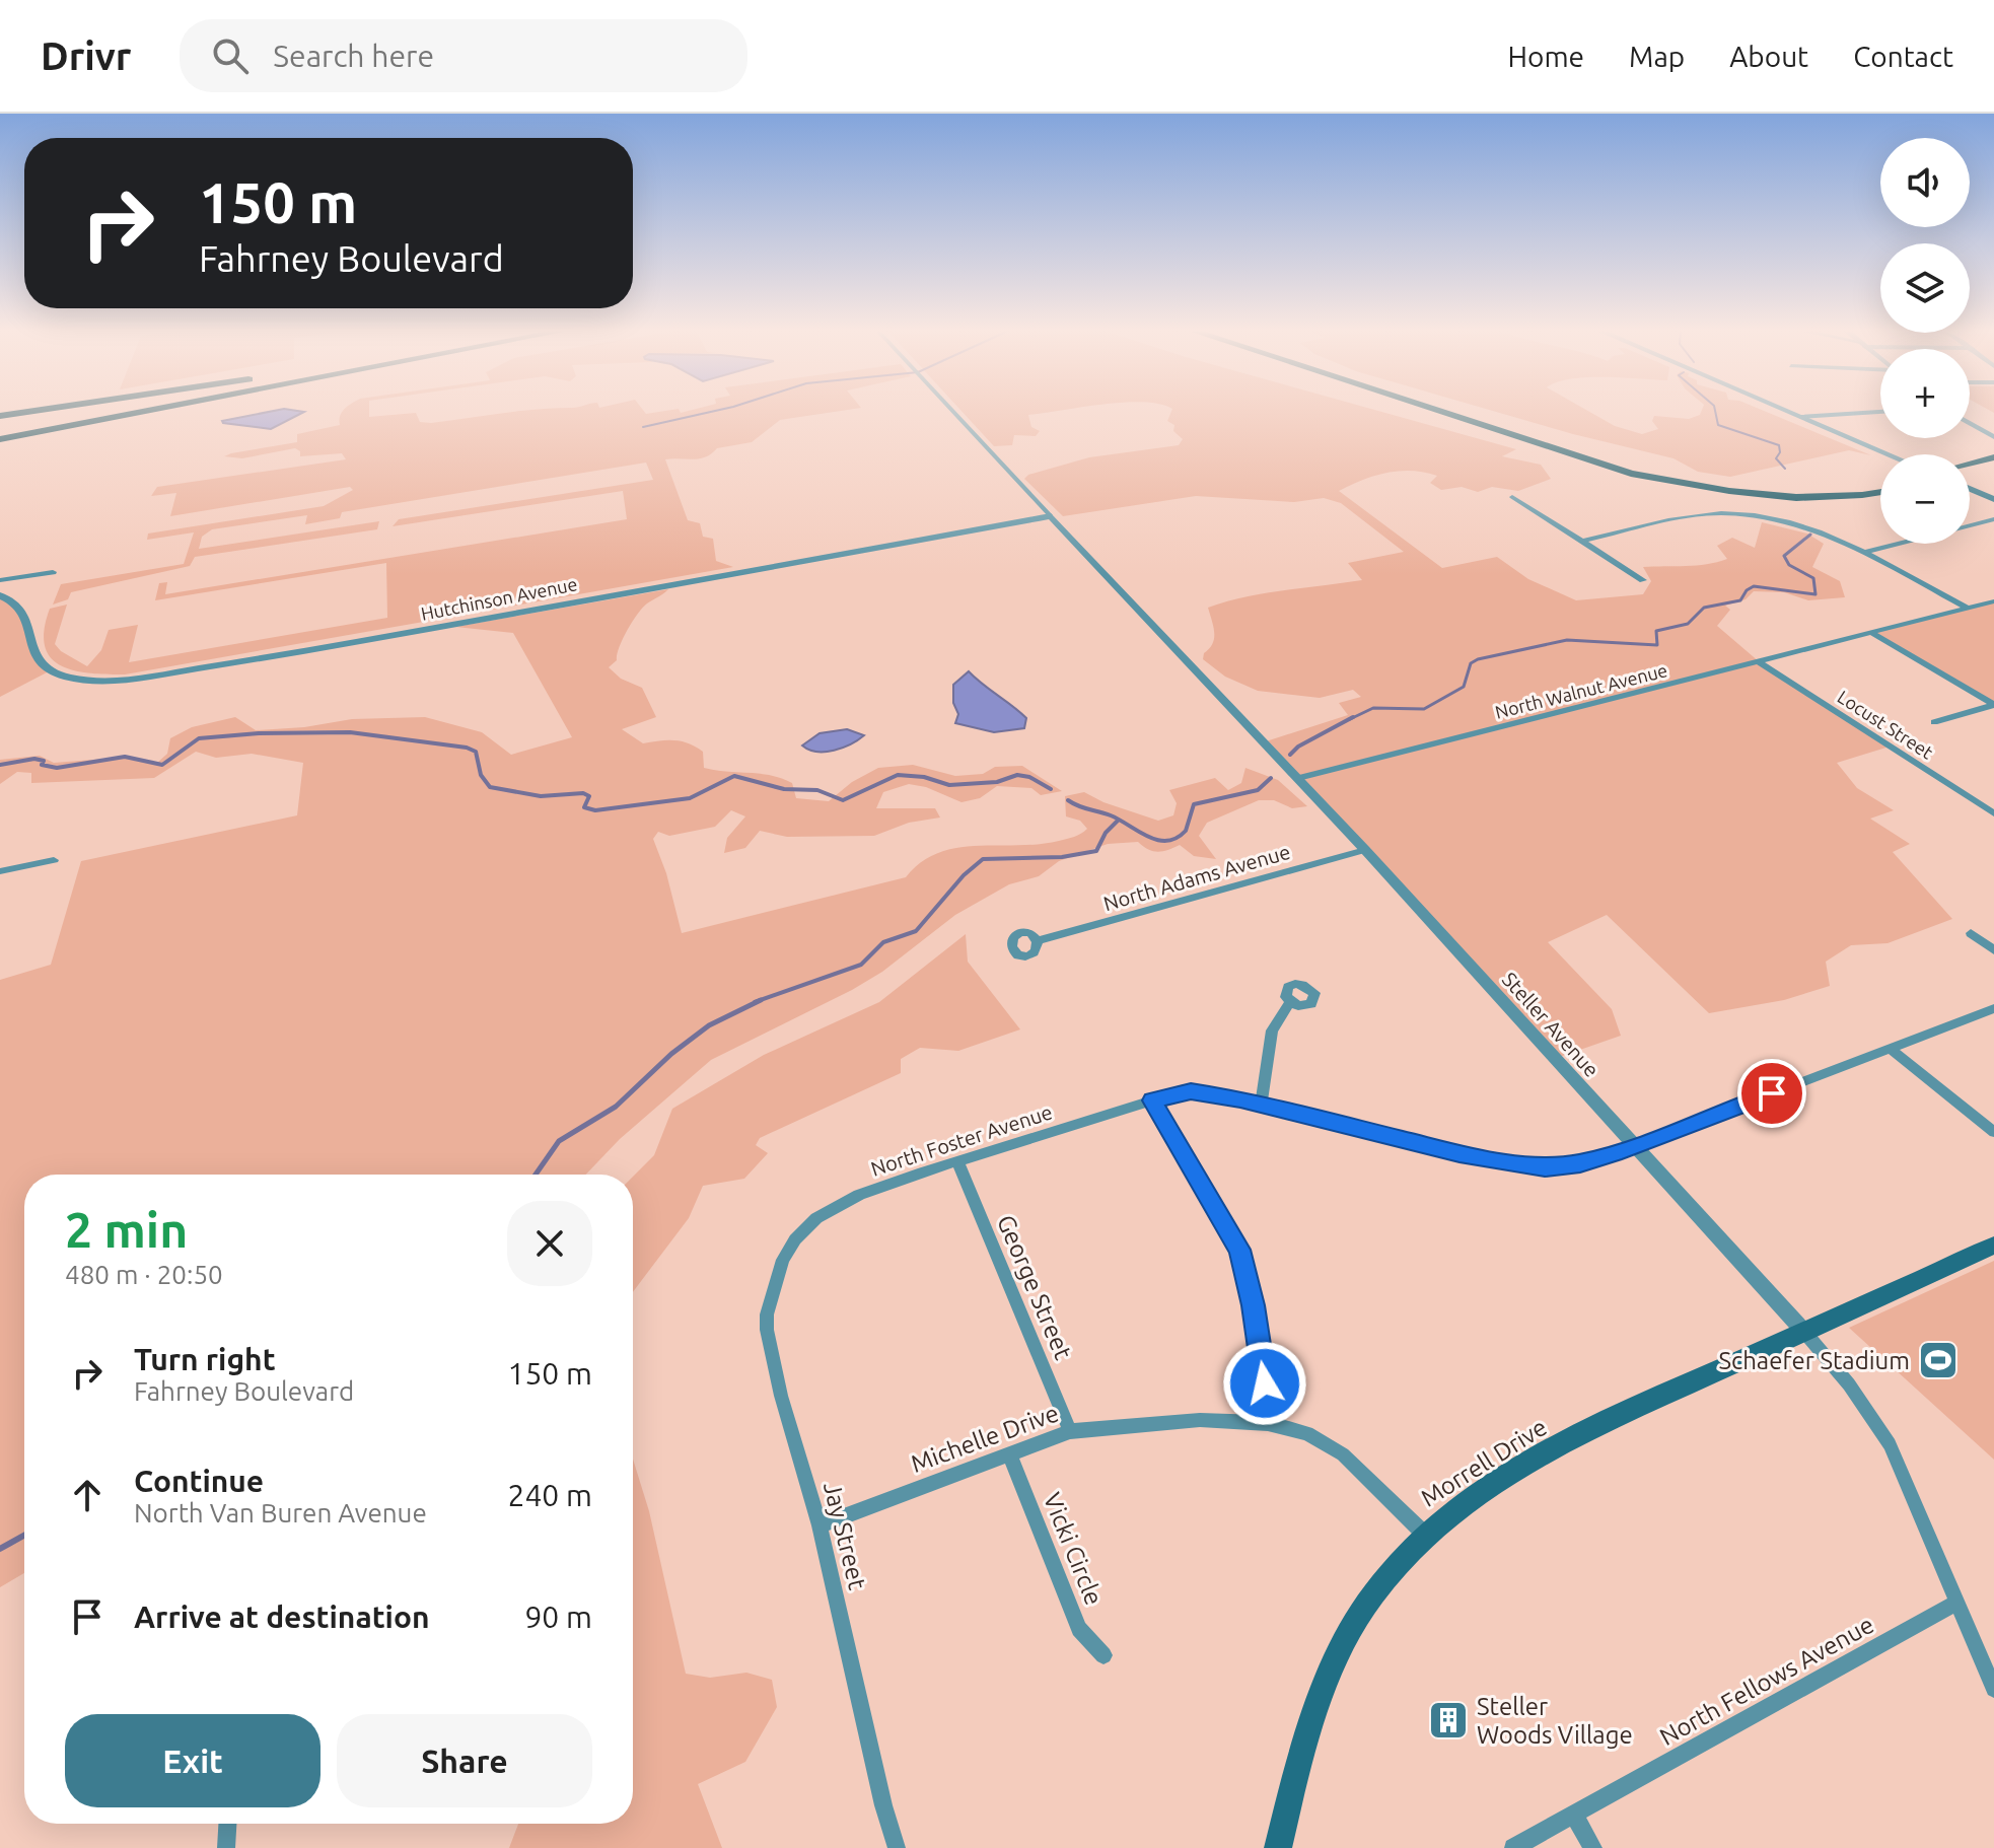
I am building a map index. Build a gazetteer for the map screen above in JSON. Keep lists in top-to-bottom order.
{
  "streets": {
    "main road": ["Morrell Drive"],
    "street": [
      "Hutchinson Avenue",
      "North Walnut Avenue",
      "Locust Street",
      "North Adams Avenue",
      "Steller Avenue",
      "North Foster Avenue",
      "George Street",
      "Michelle Drive",
      "Jay Street",
      "Vicki Circle",
      "North Fellows Avenue"
    ]
  },
  "crossings": [
    ["Hutchinson Avenue", "Steller Avenue"],
    ["North Walnut Avenue", "Locust Street"],
    ["North Walnut Avenue", "Steller Avenue"],
    ["North Adams Avenue", "Steller Avenue"],
    ["Steller Avenue", "North Foster Avenue"],
    ["Steller Avenue", "Morrell Drive"],
    ["Steller Avenue", "North Fellows Avenue"],
    ["North Foster Avenue", "George Street"],
    ["North Foster Avenue", "Jay Street"],
    ["George Street", "Michelle Drive"],
    ["Michelle Drive", "Morrell Drive"],
    ["Michelle Drive", "Jay Street"],
    ["Michelle Drive", "Vicki Circle"]
  ],
  "places": {
    "sports": ["Schaefer Stadium"],
    "building": ["Steller Woods Village"]
  },
  "page": {
    "header": "Drivr",
    "search": "Search here",
    "nav": [
      "Home",
      "Map",
      "About",
      "Contact"
    ],
    "map_buttons": ["+", "−"],
    "turn": ["150 m", "Fahrney Boulevard"],
    "heading": ["2 min", "480 m · 20:50"],
    "list": [
      {
        "name": "Turn right",
        "note": "Fahrney Boulevard",
        "value": "150 m"
      },
      {
        "name": "Continue",
        "note": "North Van Buren Avenue",
        "value": "240 m"
      },
      {
        "name": "Arrive at destination",
        "value": "90 m"
      }
    ],
    "buttons": ["Exit", "Share"]
  }
}
